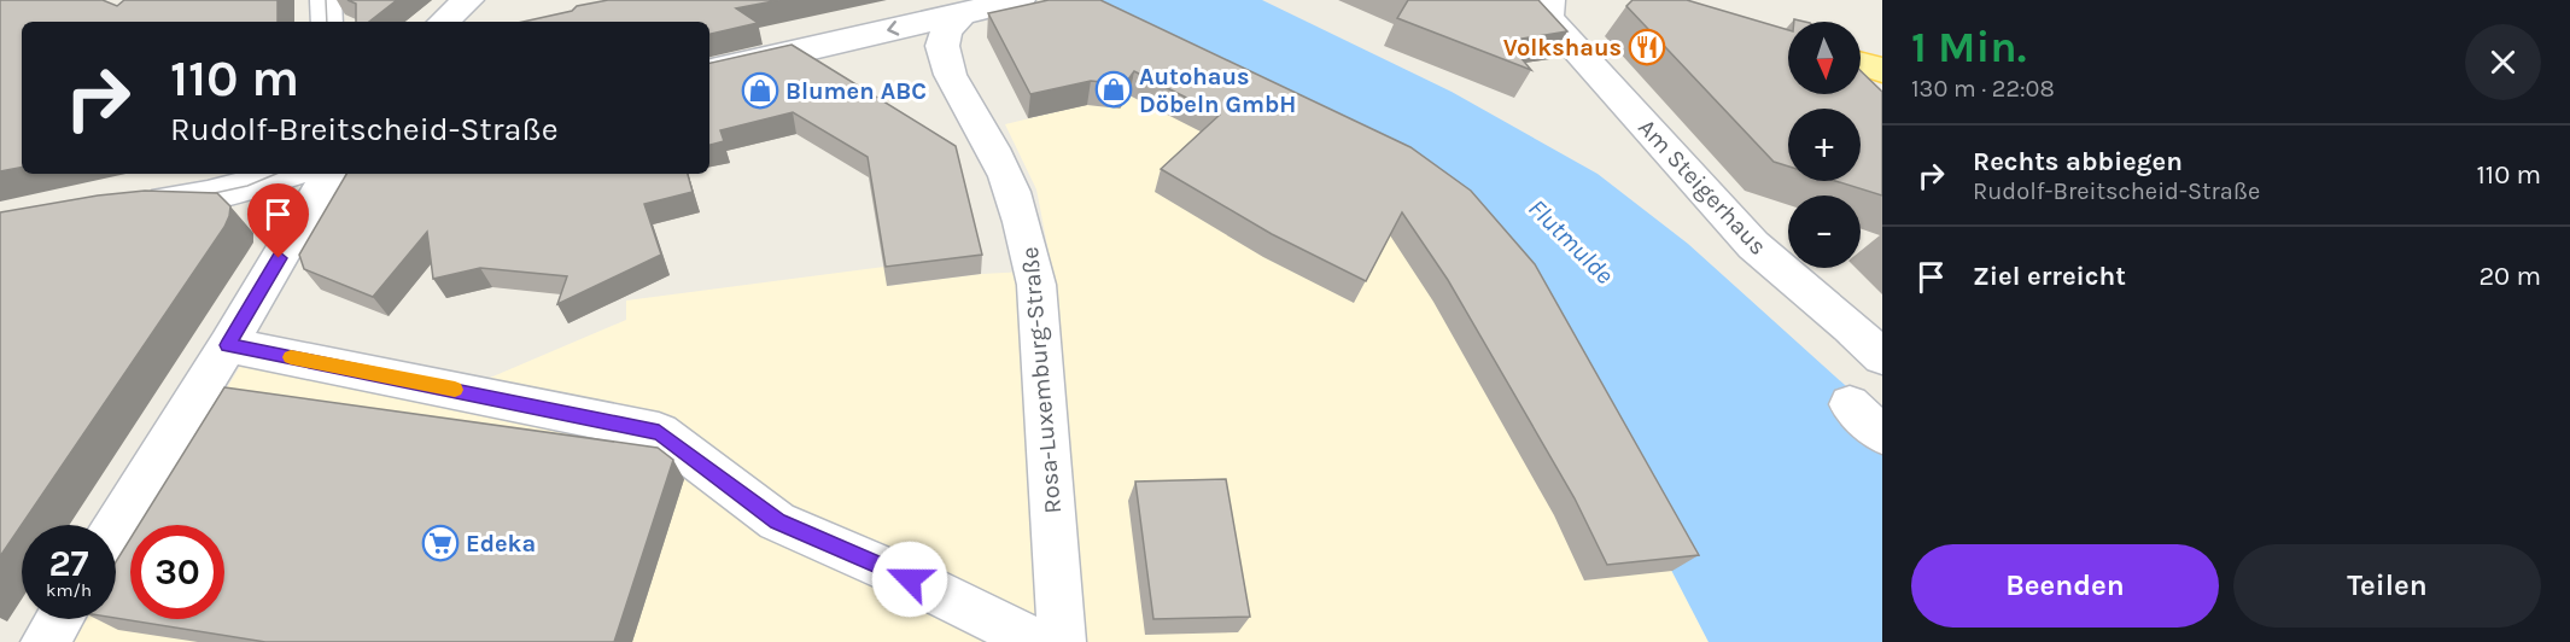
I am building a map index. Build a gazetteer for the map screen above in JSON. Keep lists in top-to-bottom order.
{
  "streets": {
    "street": ["Am Steigerhaus", "Rosa-Luxemburg-Straße"]
  },
  "water": ["Flutmulde"],
  "places": {
    "restaurant": ["Volkshaus"],
    "shop": ["Autohaus Döbeln GmbH", "Blumen ABC"],
    "supermarket": ["Edeka"]
  },
  "north": "bottom",
  "page": {
    "heading": ["1 Min.", "130 m · 22:08"],
    "map_buttons": ["+", "−"],
    "turn": ["110 m", "Rudolf-Breitscheid-Straße"],
    "list": [
      {
        "name": "Rechts abbiegen",
        "note": "Rudolf-Breitscheid-Straße",
        "value": "110 m"
      },
      {
        "name": "Ziel erreicht",
        "value": "20 m"
      }
    ],
    "speed": "27 km/h",
    "limit": "30",
    "buttons": ["Beenden", "Teilen"]
  }
}
